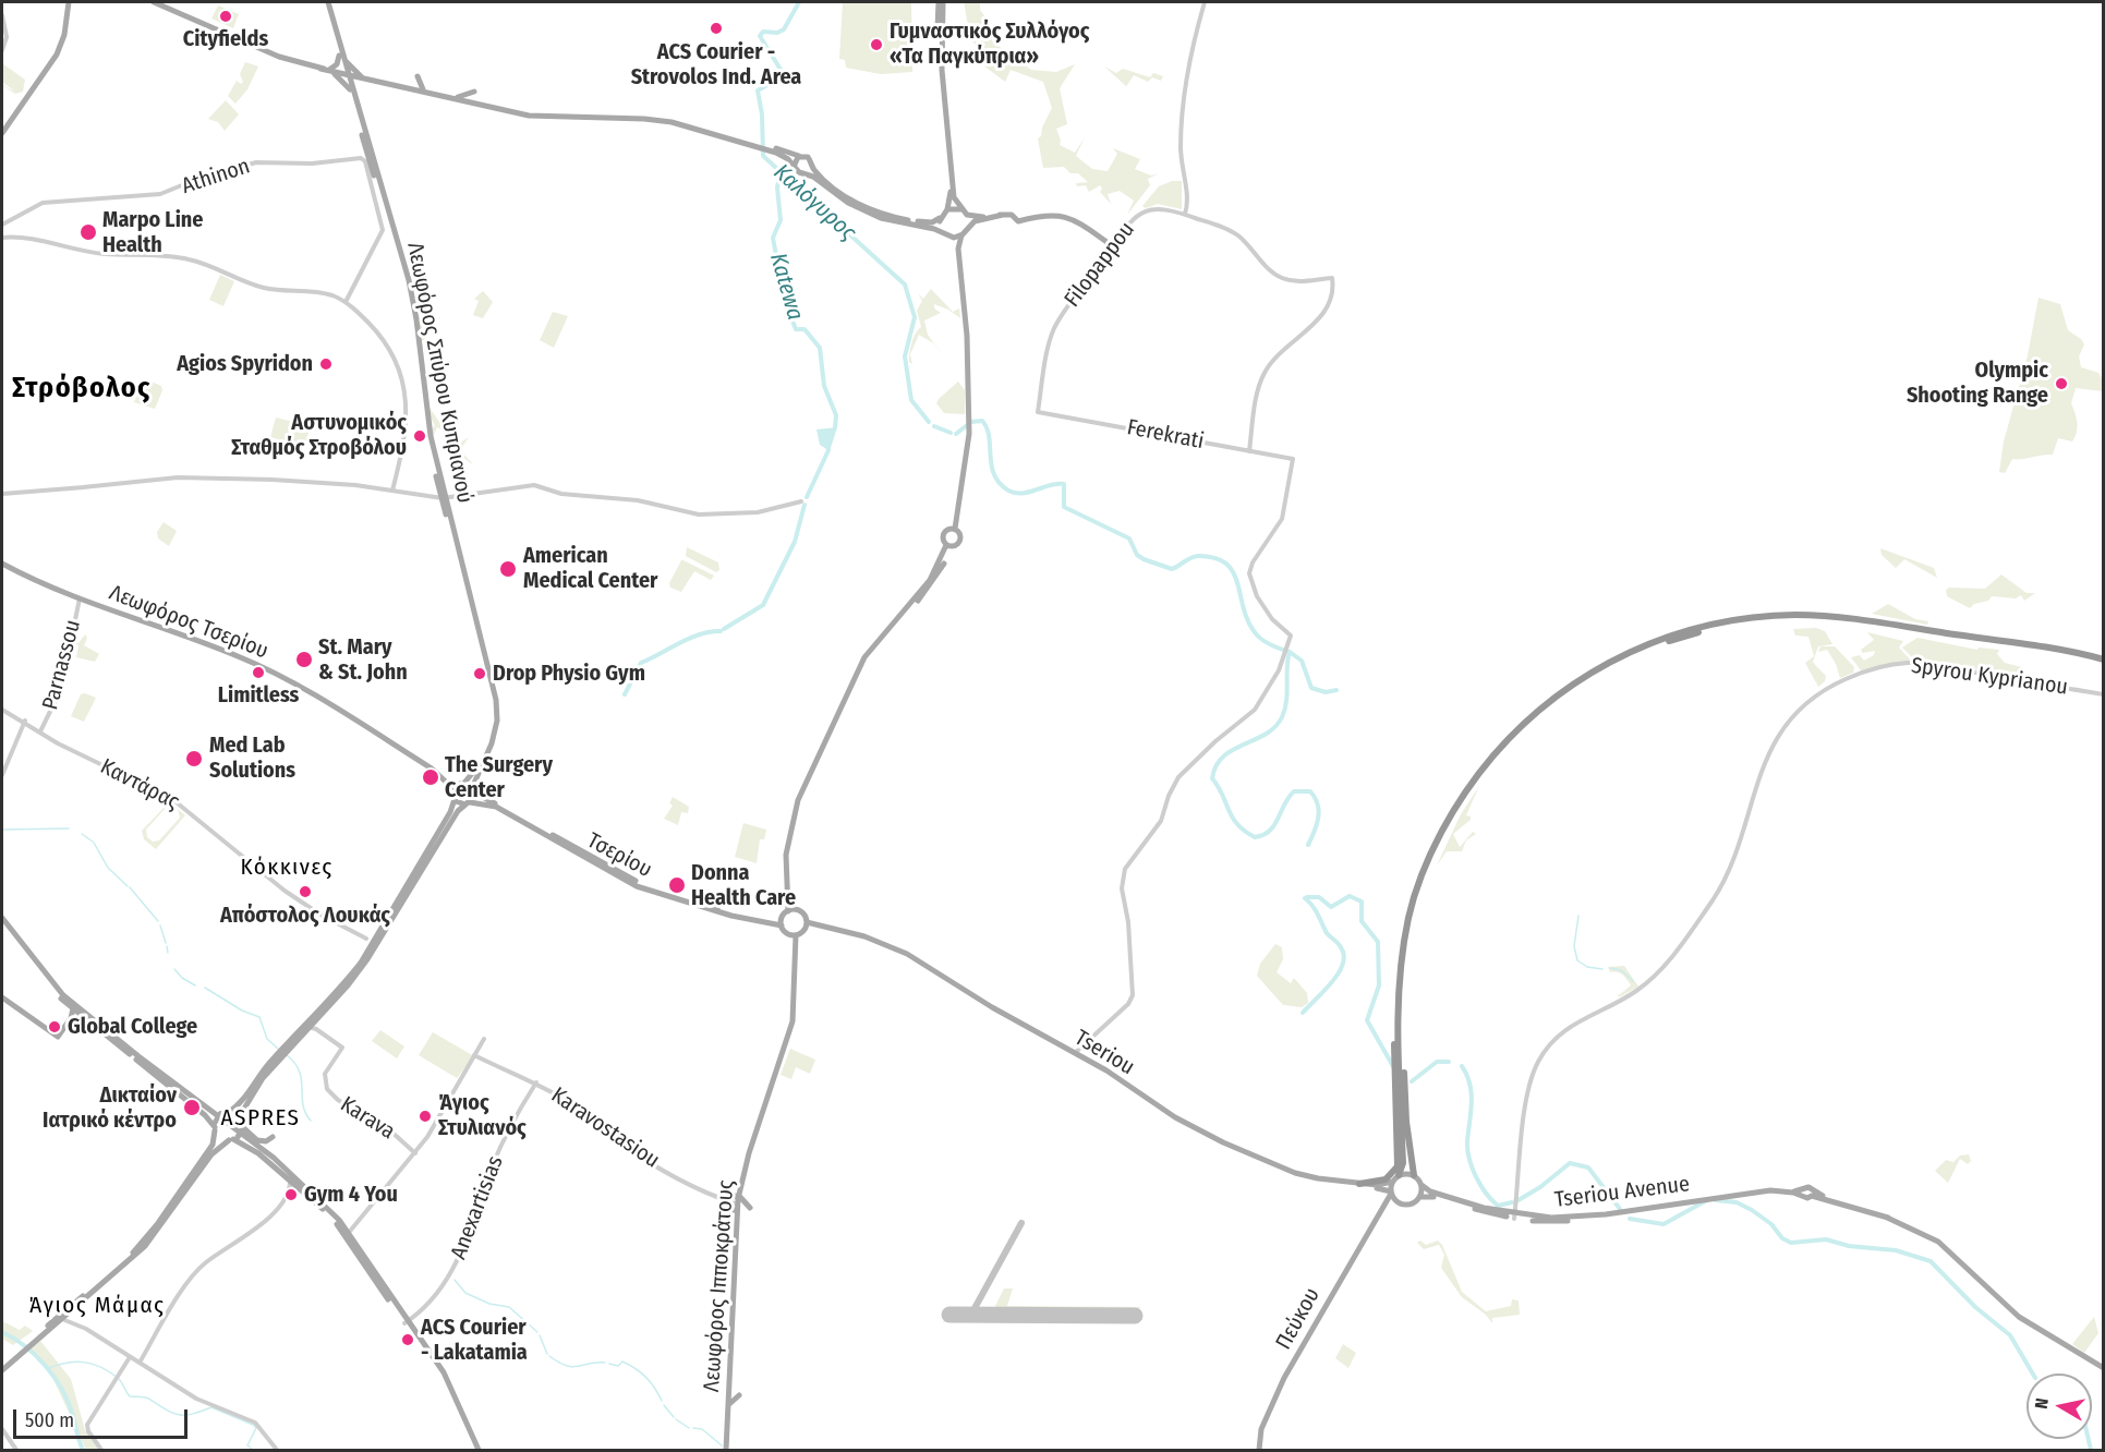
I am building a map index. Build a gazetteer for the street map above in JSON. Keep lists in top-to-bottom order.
{
  "streets": {
    "main road": [
      "Λεωφόρος Σπύρου Κυπριανού",
      "Λεωφόρος Τσερίου",
      "Τσερίου",
      "Tseriou",
      "Tseriou Avenue",
      "Λεωφόρος Ιπποκράτους",
      "Πεύκου"
    ],
    "street": [
      "Athinon",
      "Filopappou",
      "Ferekrati",
      "Parnassou",
      "Spyrou Kyprianou",
      "Καντάρας",
      "Karava",
      "Karavostasiou",
      "Anexartisias"
    ]
  },
  "crossings": [
    ["Filopappou", "Ferekrati"],
    ["Λεωφόρος Σπύρου Κυπριανού", "Λεωφόρος Τσερίου"],
    ["Λεωφόρος Σπύρου Κυπριανού", "Τσερίου"],
    ["Ferekrati", "Tseriou"],
    ["Λεωφόρος Τσερίου", "Parnassou"],
    ["Λεωφόρος Τσερίου", "Τσερίου"],
    ["Parnassou", "Καντάρας"],
    ["Spyrou Kyprianou", "Tseriou Avenue"],
    ["Tseriou", "Tseriou Avenue"],
    ["Tseriou", "Πεύκου"],
    ["Karavostasiou", "Anexartisias"],
    ["Tseriou Avenue", "Πεύκου"]
  ],
  "districts": [
    "Στρόβολος",
    "Κόκκινες",
    "ASPRES",
    "Άγιος Μάμας"
  ],
  "water": ["Καλόγυρος", "Katewa"],
  "places": [
    "Cityfields",
    "ACS Courier - Strovolos Ind. Area",
    "Γυμναστικός Συλλόγος «Τα Παγκύπρια»",
    "Marpo Line Health",
    "Agios Spyridon",
    "Olympic Shooting Range",
    "Αστυνομικός Σταθμός Στροβόλου",
    "American Medical Center",
    "St. Mary & St. John",
    "Limitless",
    "Drop Physio Gym",
    "Med Lab Solutions",
    "The Surgery Center",
    "Donna Health Care",
    "Απόστολος Λουκάς",
    "Global College",
    "Δικταίον Ιατρικό κέντρο",
    "Άγιος Στυλιανός",
    "Gym 4 You",
    "ACS Courier - Lakatamia"
  ],
  "scale_bar": "500 m",
  "north": "left"
}
